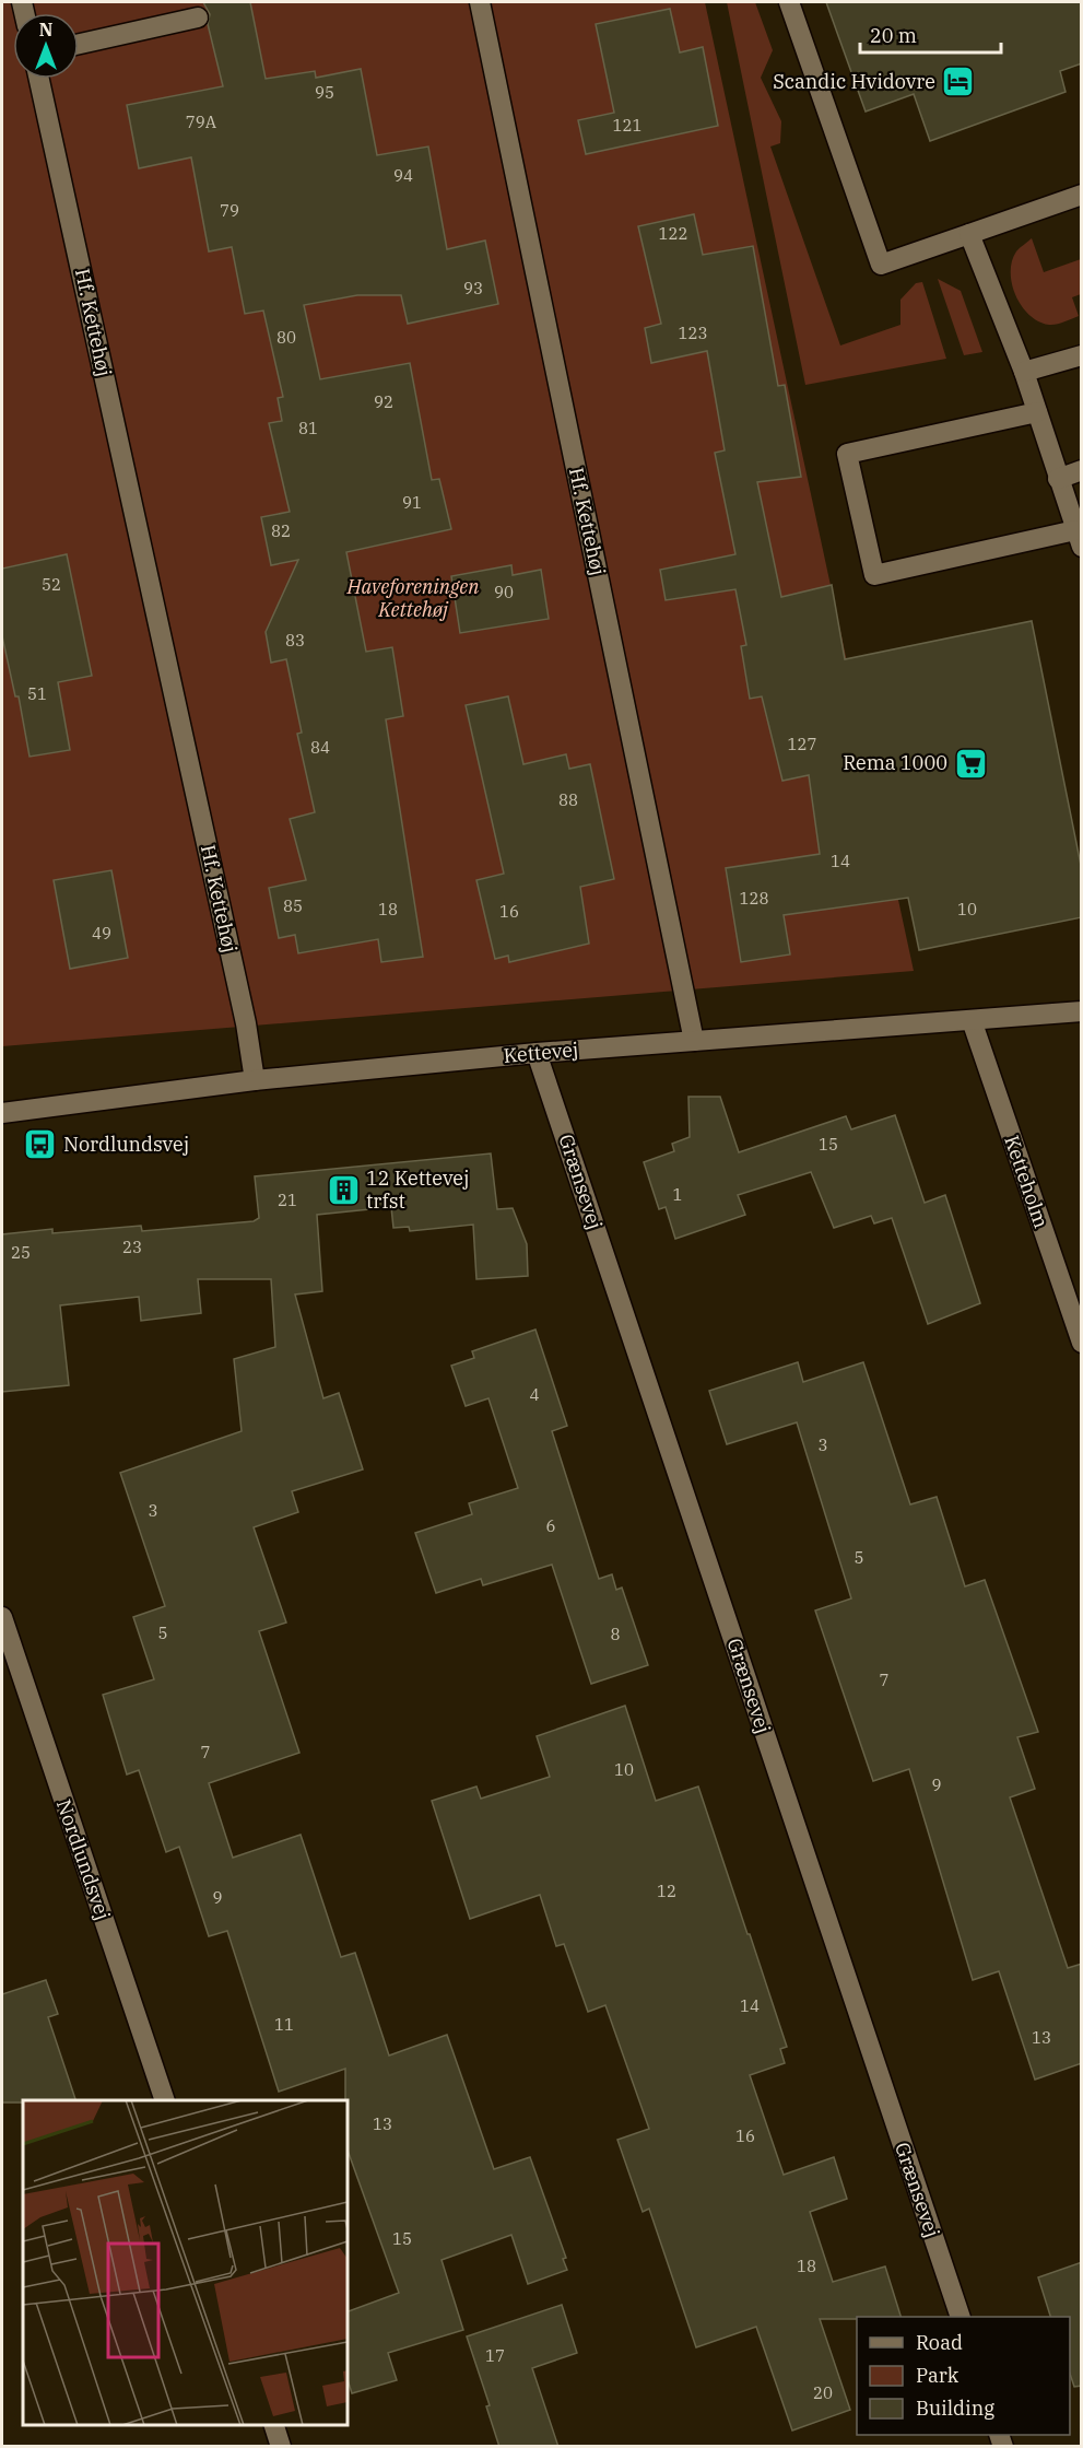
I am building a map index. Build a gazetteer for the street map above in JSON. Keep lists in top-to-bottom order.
{
  "streets": {
    "street": [
      "Hf. Kettehøj",
      "Kettevej",
      "Grænsevej",
      "Ketteholm",
      "Nordlundsvej"
    ]
  },
  "crossings": [
    ["Hf. Kettehøj", "Kettevej"],
    ["Kettevej", "Grænsevej"],
    ["Kettevej", "Ketteholm"]
  ],
  "parks": ["Haveforeningen Kettehøj"],
  "places": {
    "hotel": ["Scandic Hvidovre"],
    "supermarket": ["Rema 1000"],
    "bus stop": ["Nordlundsvej"],
    "building": ["12 Kettevej trfst"]
  },
  "house_numbers": [
    "95",
    "79A",
    "121",
    "94",
    "79",
    "122",
    "93",
    "123",
    "80",
    "92",
    "81",
    "91",
    "82",
    "52",
    "90",
    "83",
    "51",
    "127",
    "84",
    "88",
    "14",
    "128",
    "85",
    "18",
    "10",
    "16",
    "49",
    "15",
    "1",
    "21",
    "23",
    "25",
    "4",
    "3",
    "3",
    "6",
    "5",
    "5",
    "8",
    "7",
    "7",
    "10",
    "9",
    "12",
    "9",
    "14",
    "11",
    "13",
    "13",
    "16",
    "15",
    "18",
    "17",
    "20"
  ],
  "legend": ["Road", "Park", "Building"],
  "scale_bar": "20 m",
  "north": "top"
}
